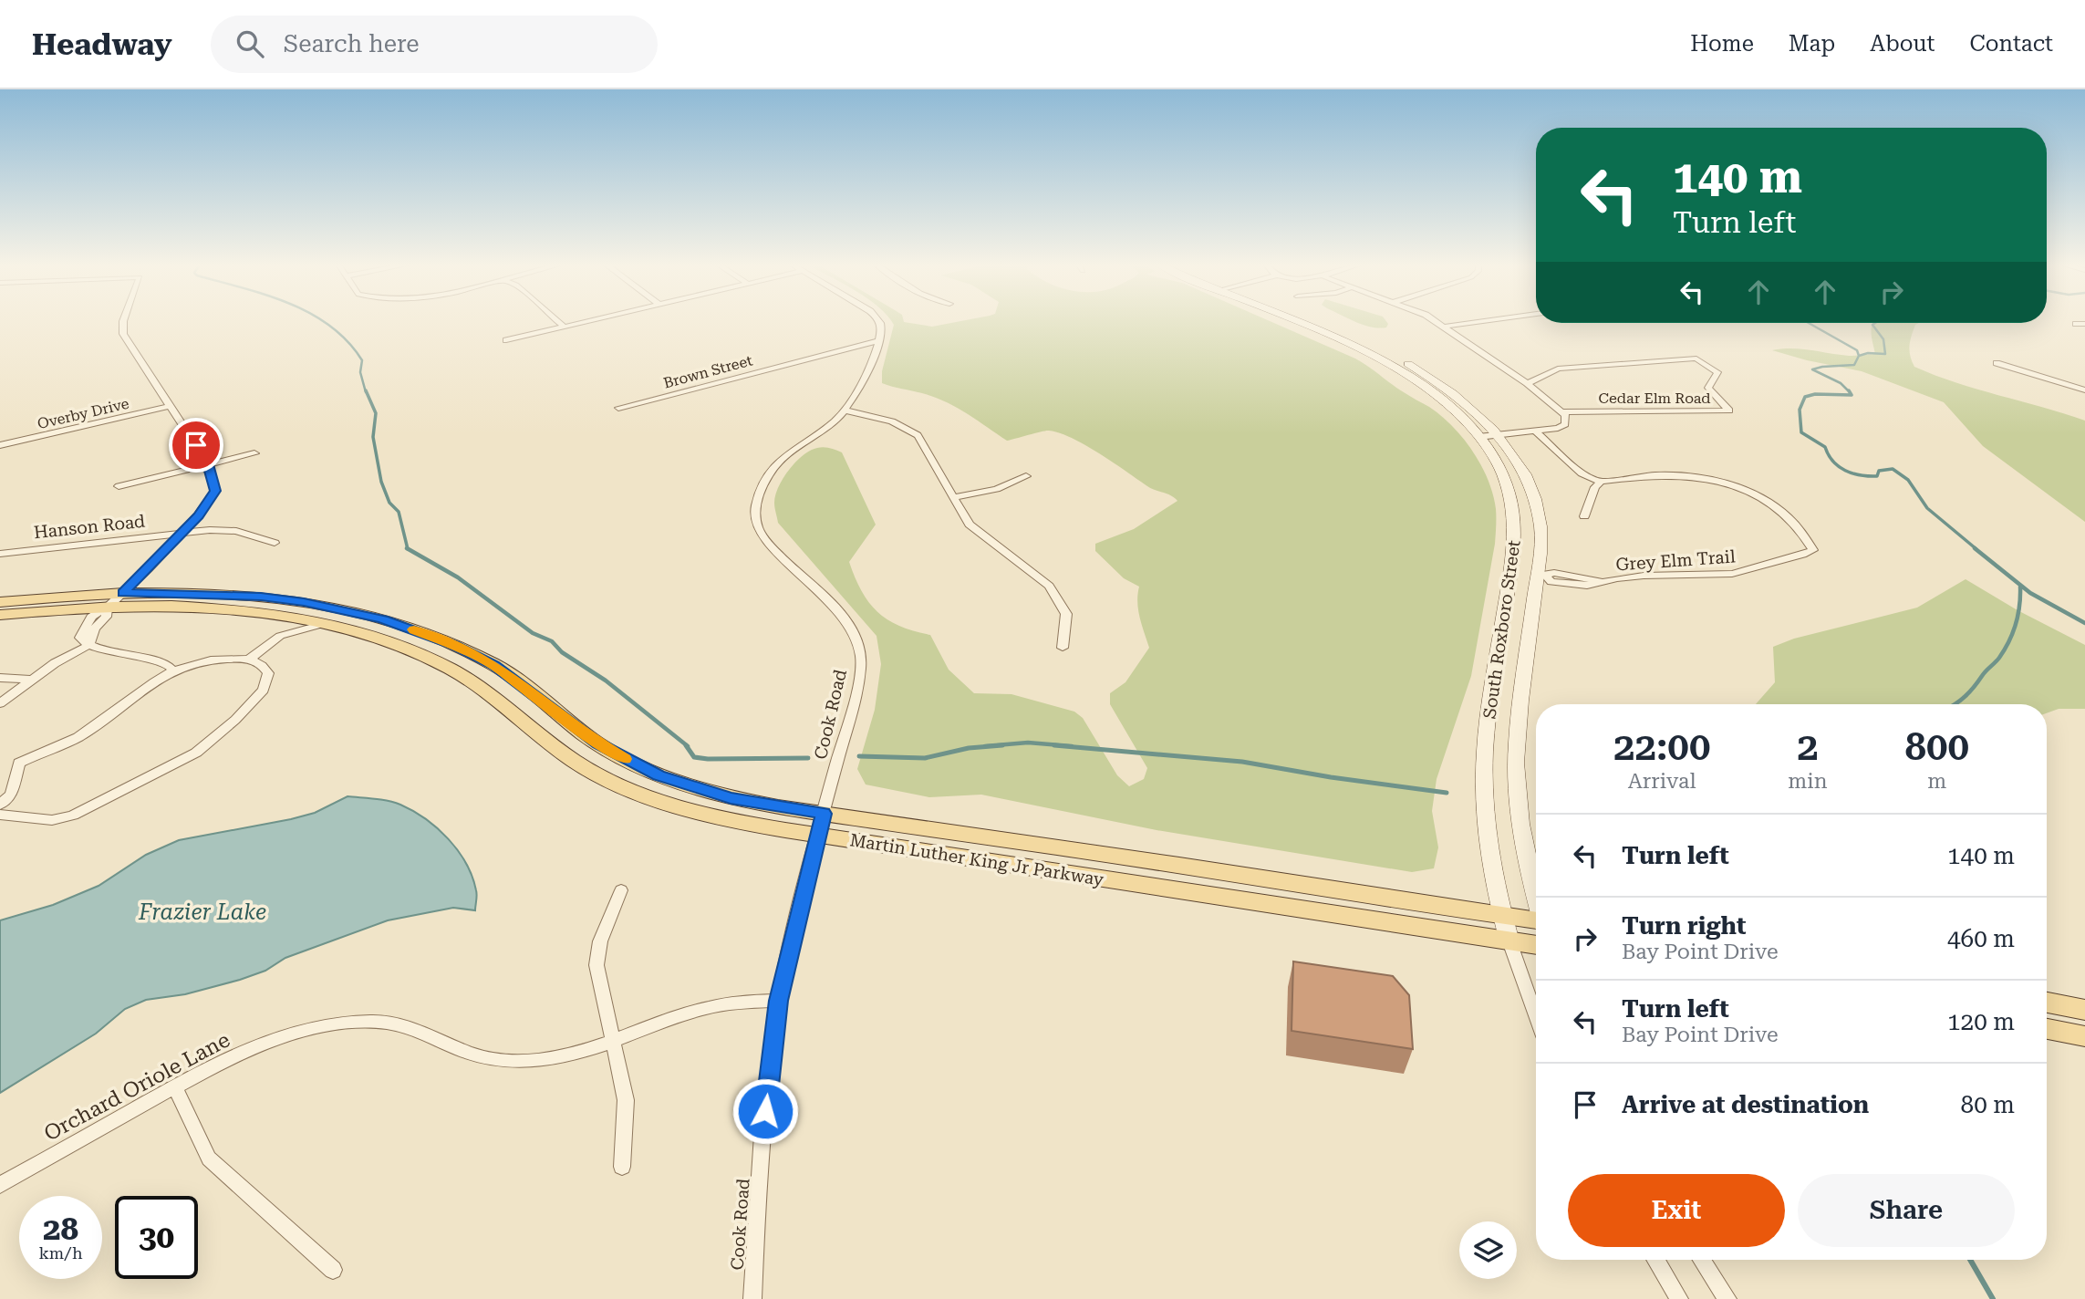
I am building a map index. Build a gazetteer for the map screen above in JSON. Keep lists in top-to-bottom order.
{
  "streets": {
    "main road": ["Martin Luther King Jr Parkway"],
    "street": [
      "Brown Street",
      "Cedar Elm Road",
      "Overby Drive",
      "Hanson Road",
      "Grey Elm Trail",
      "South Roxboro Street",
      "Cook Road",
      "Orchard Oriole Lane"
    ]
  },
  "crossings": [
    ["Brown Street", "Cook Road"],
    ["Grey Elm Trail", "South Roxboro Street"],
    ["South Roxboro Street", "Martin Luther King Jr Parkway"],
    ["Cook Road", "Martin Luther King Jr Parkway"],
    ["Cook Road", "Orchard Oriole Lane"]
  ],
  "water": ["Frazier Lake"],
  "page": {
    "header": "Headway",
    "search": "Search here",
    "nav": [
      "Home",
      "Map",
      "About",
      "Contact"
    ],
    "turn": ["140 m", "Turn left"],
    "eta": [
      "22:00",
      "Arrival",
      "2",
      "min",
      "800",
      "m"
    ],
    "list": [
      {
        "name": "Turn left",
        "value": "140 m"
      },
      {
        "name": "Turn right",
        "note": "Bay Point Drive",
        "value": "460 m"
      },
      {
        "name": "Turn left",
        "note": "Bay Point Drive",
        "value": "120 m"
      },
      {
        "name": "Arrive at destination",
        "value": "80 m"
      }
    ],
    "buttons": ["Exit", "Share"],
    "speed": "28 km/h",
    "limit": "30"
  }
}
